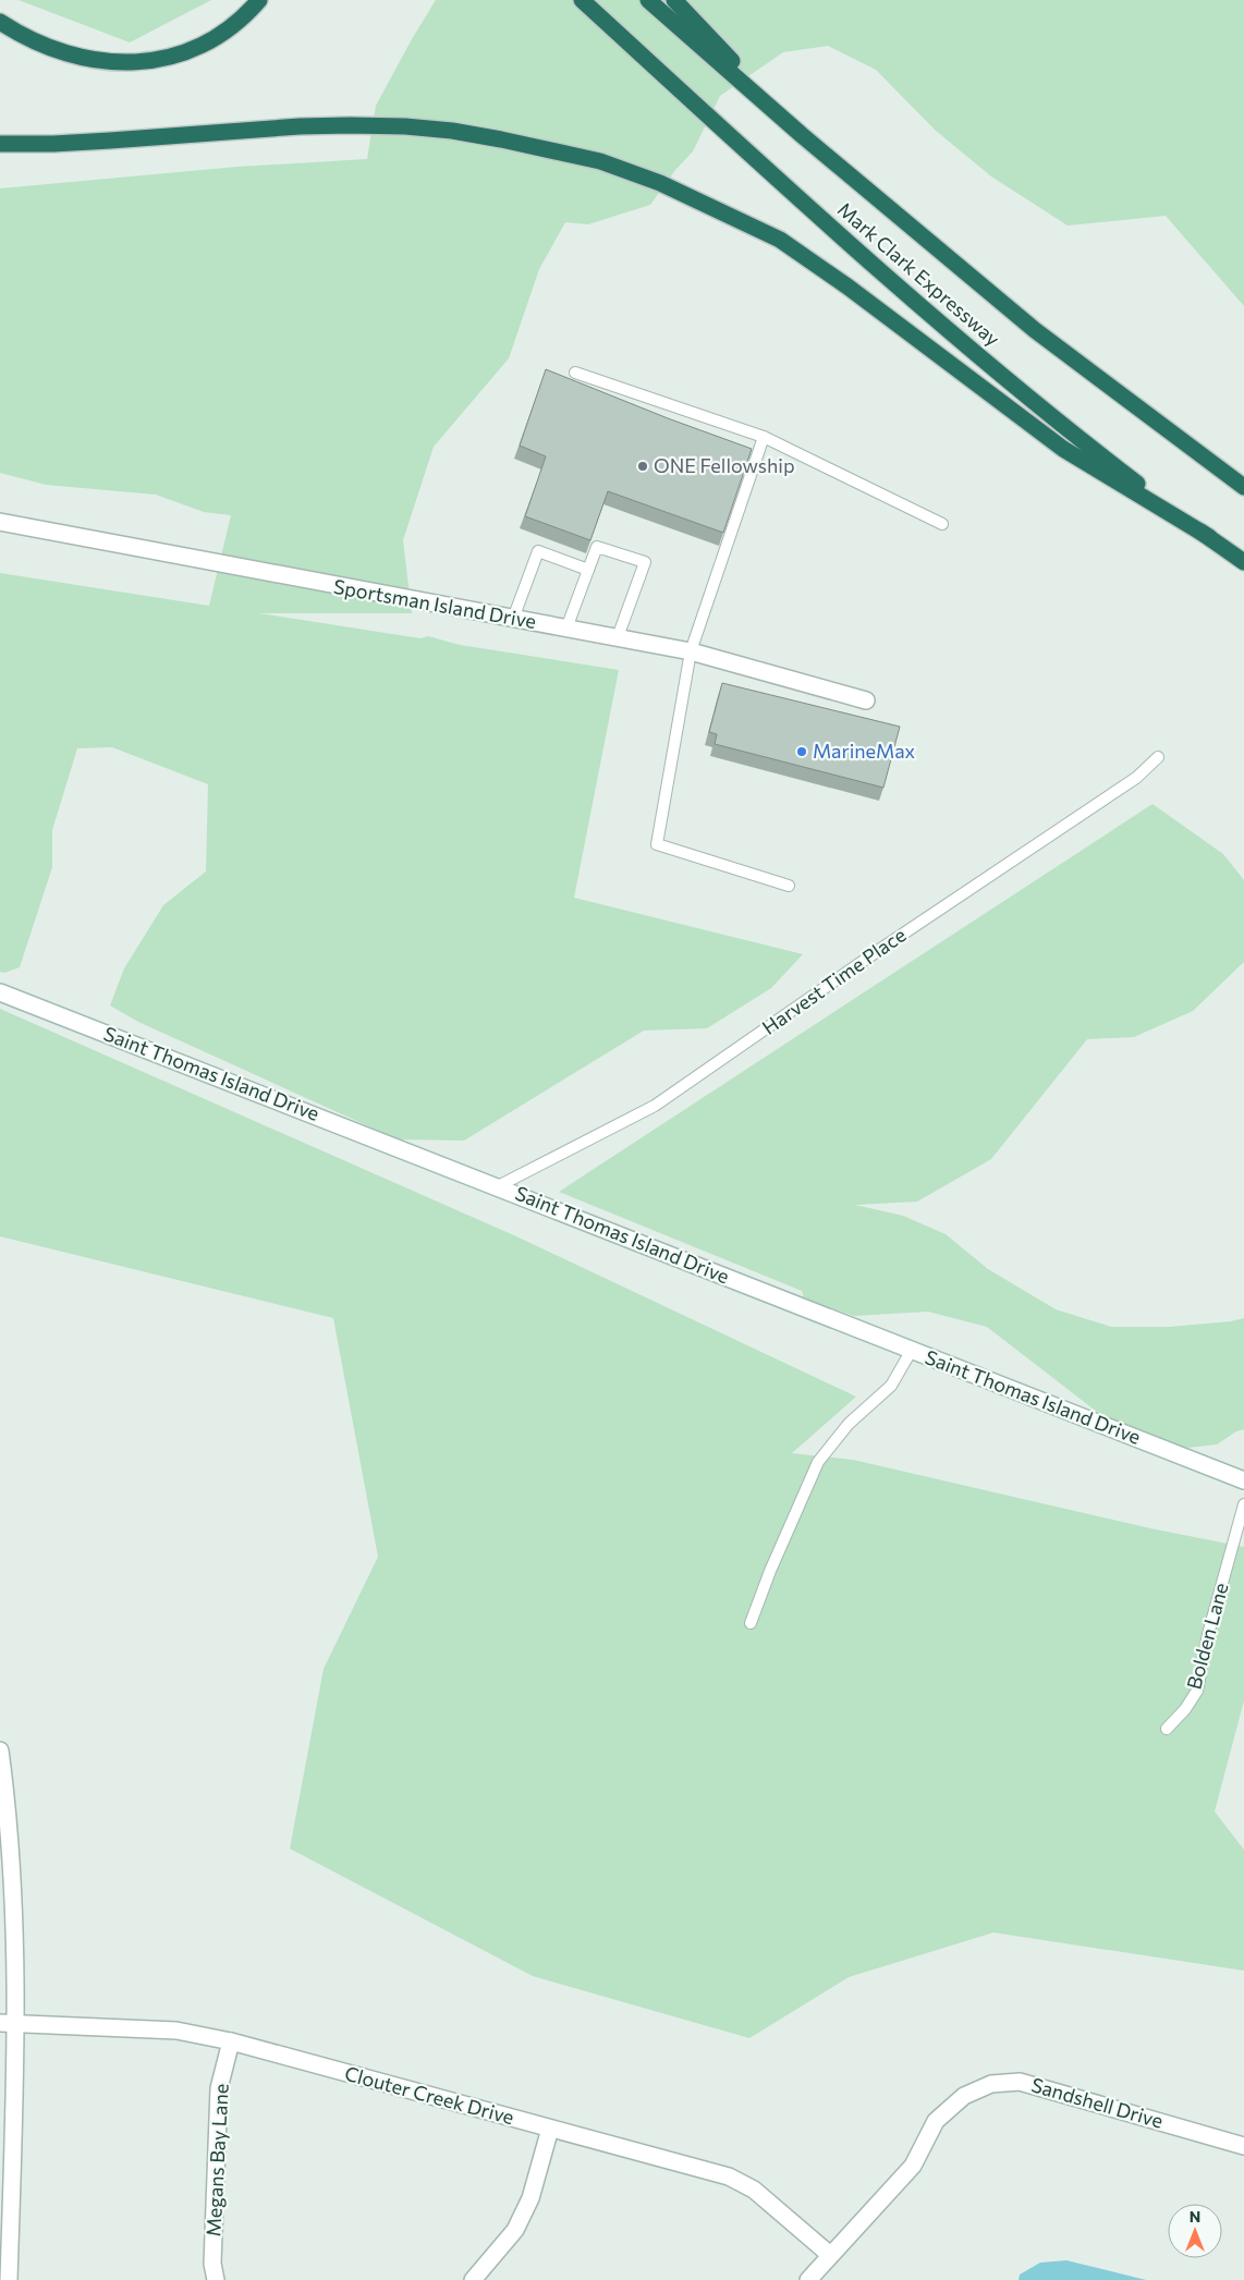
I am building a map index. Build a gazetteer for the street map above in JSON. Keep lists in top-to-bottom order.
{
  "streets": {
    "highway": ["Mark Clark Expressway"],
    "street": [
      "Sportsman Island Drive",
      "Saint Thomas Island Drive",
      "Clouter Creek Drive",
      "Sandshell Drive",
      "Megans Bay Lane"
    ],
    "lane": ["Harvest Time Place", "Bolden Lane"]
  },
  "crossings": [
    ["Harvest Time Place", "Saint Thomas Island Drive"],
    ["Clouter Creek Drive", "Sandshell Drive"],
    ["Clouter Creek Drive", "Megans Bay Lane"]
  ],
  "places": ["ONE Fellowship", "MarineMax"],
  "north": "top"
}
